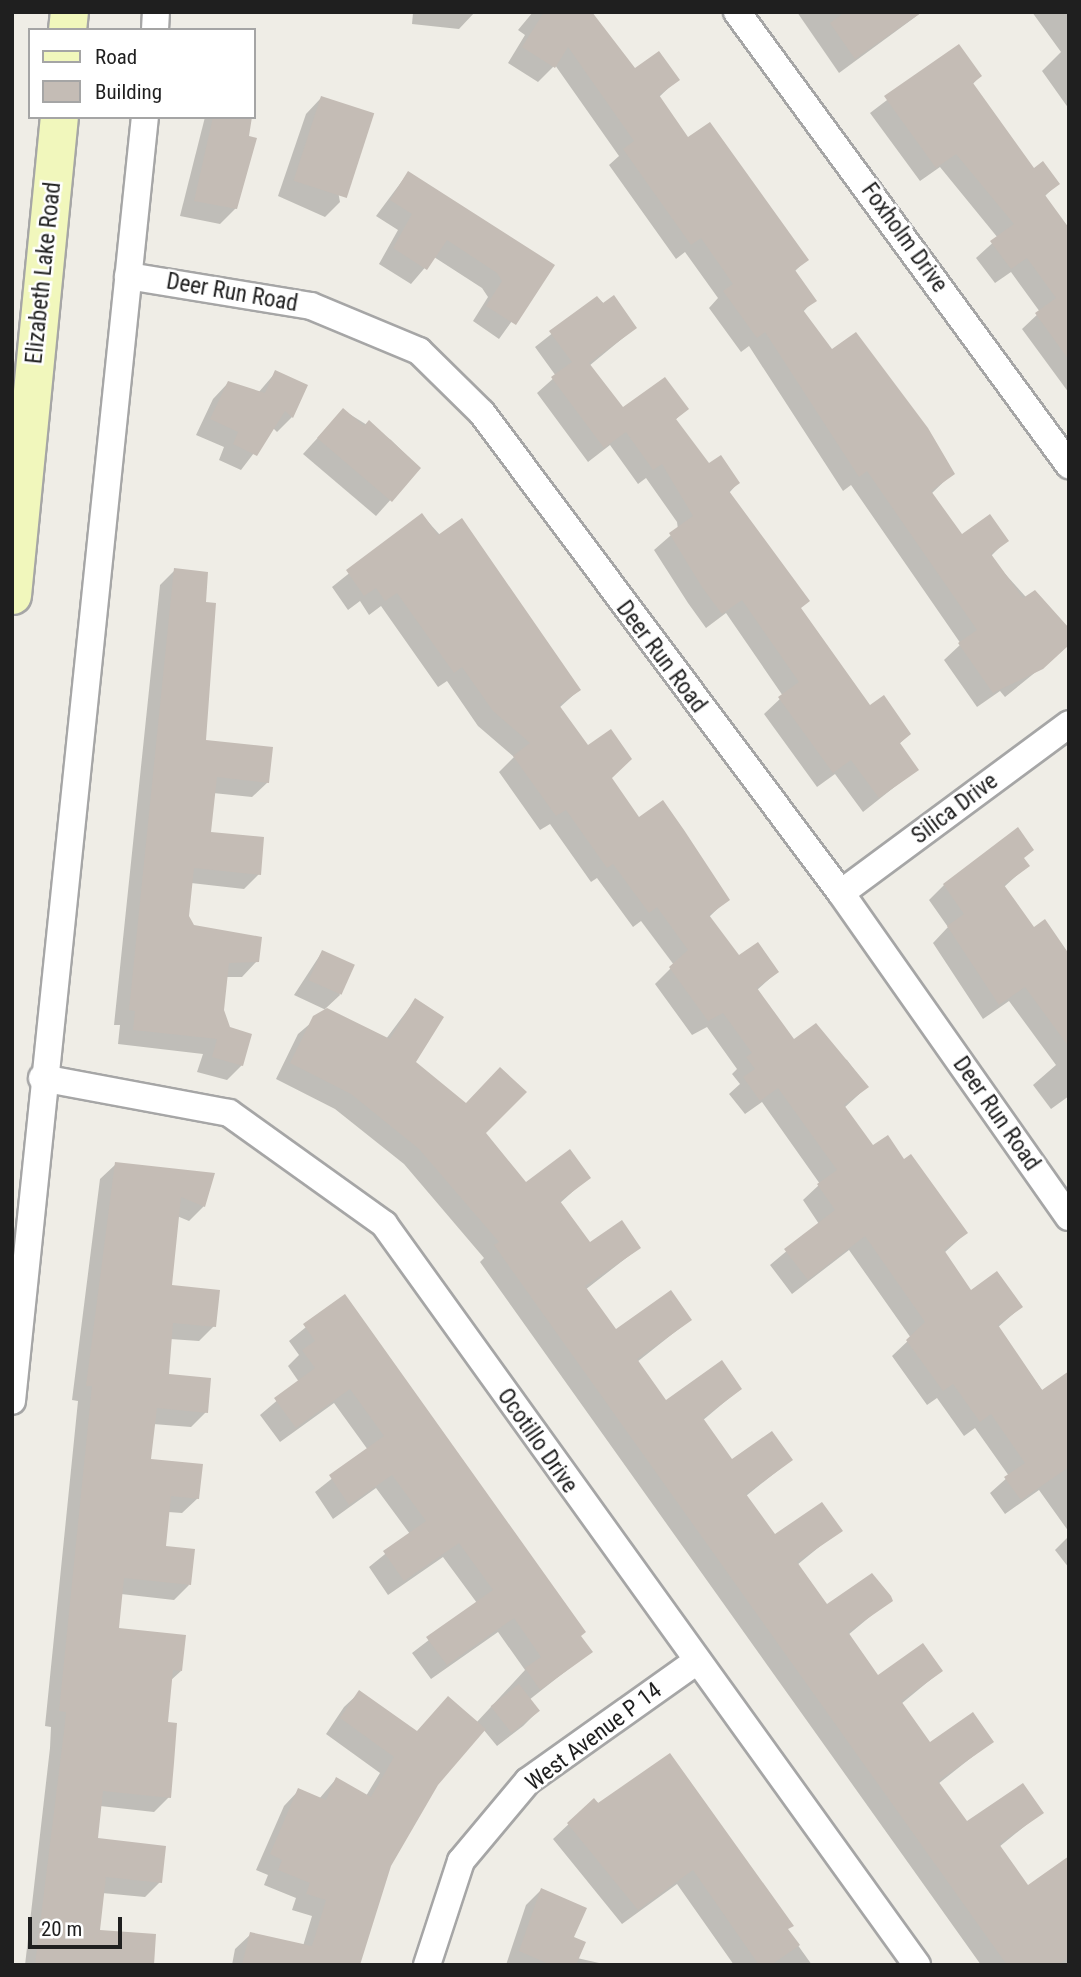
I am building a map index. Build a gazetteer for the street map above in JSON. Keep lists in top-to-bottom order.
{
  "streets": {
    "main road": ["Elizabeth Lake Road"],
    "street": [
      "Foxholm Drive",
      "Deer Run Road",
      "Silica Drive",
      "Ocotillo Drive",
      "West Avenue P 14"
    ]
  },
  "crossings": [
    ["Deer Run Road", "Silica Drive"],
    ["Ocotillo Drive", "West Avenue P 14"]
  ],
  "legend": ["Road", "Building"],
  "scale_bar": "20 m"
}
